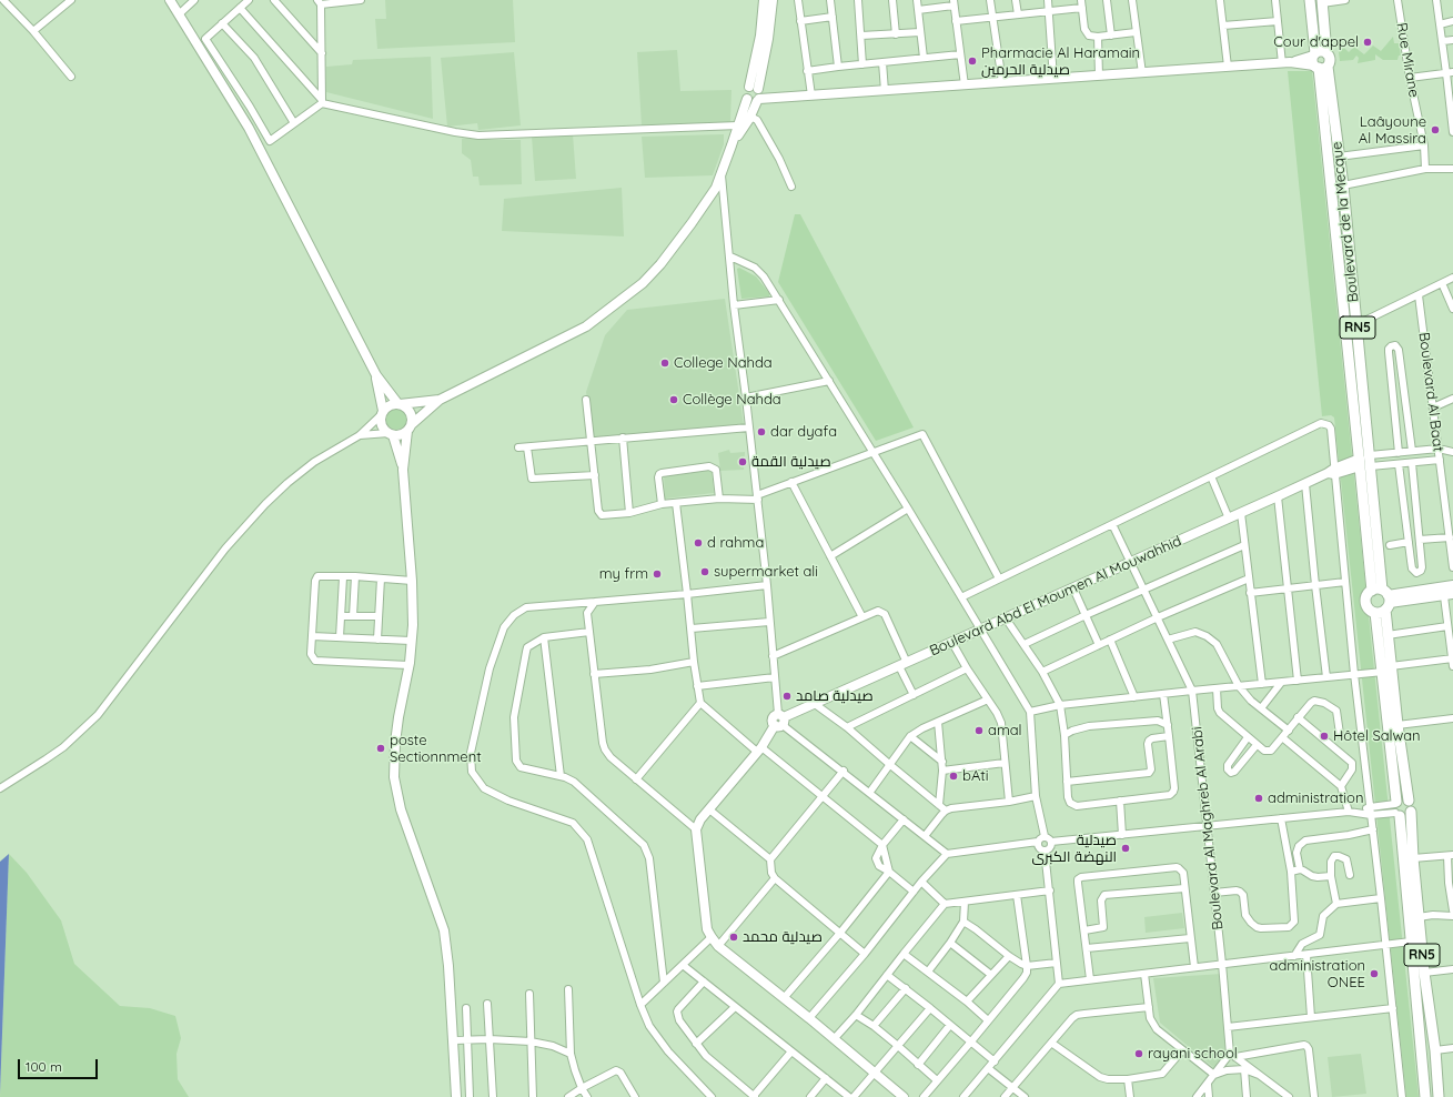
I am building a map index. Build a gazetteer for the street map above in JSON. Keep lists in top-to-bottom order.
{
  "streets": {
    "main road": ["Boulevard de la Mecque", "RN5", "Boulevard Abd El Moumen Al Mouwahhid"],
    "street": ["Rue Mirane", "Boulevard Al Baat", "Boulevard Al Maghreb Al Arabi"]
  },
  "crossings": [
    ["Boulevard de la Mecque", "RN5"],
    ["Boulevard de la Mecque", "Boulevard Abd El Moumen Al Mouwahhid"],
    ["Boulevard Abd El Moumen Al Mouwahhid", "Boulevard Al Maghreb Al Arabi"]
  ],
  "places": [
    "Cour d'appel",
    "Pharmacie Al Haramain صيدلية الحرمين",
    "Laâyoune Al Massira",
    "College Nahda",
    "Collège Nahda",
    "dar dyafa",
    "صيدلية القمة",
    "d rahma",
    "supermarket ali",
    "my frm",
    "صيدلية صامد",
    "amal",
    "Hôtel Salwan",
    "poste Sectionnment",
    "bAti",
    "administration",
    "صيدلية النهضة الكبرى",
    "صيدلية محمد",
    "administration ONEE",
    "rayani school"
  ],
  "scale_bar": "100 m"
}
